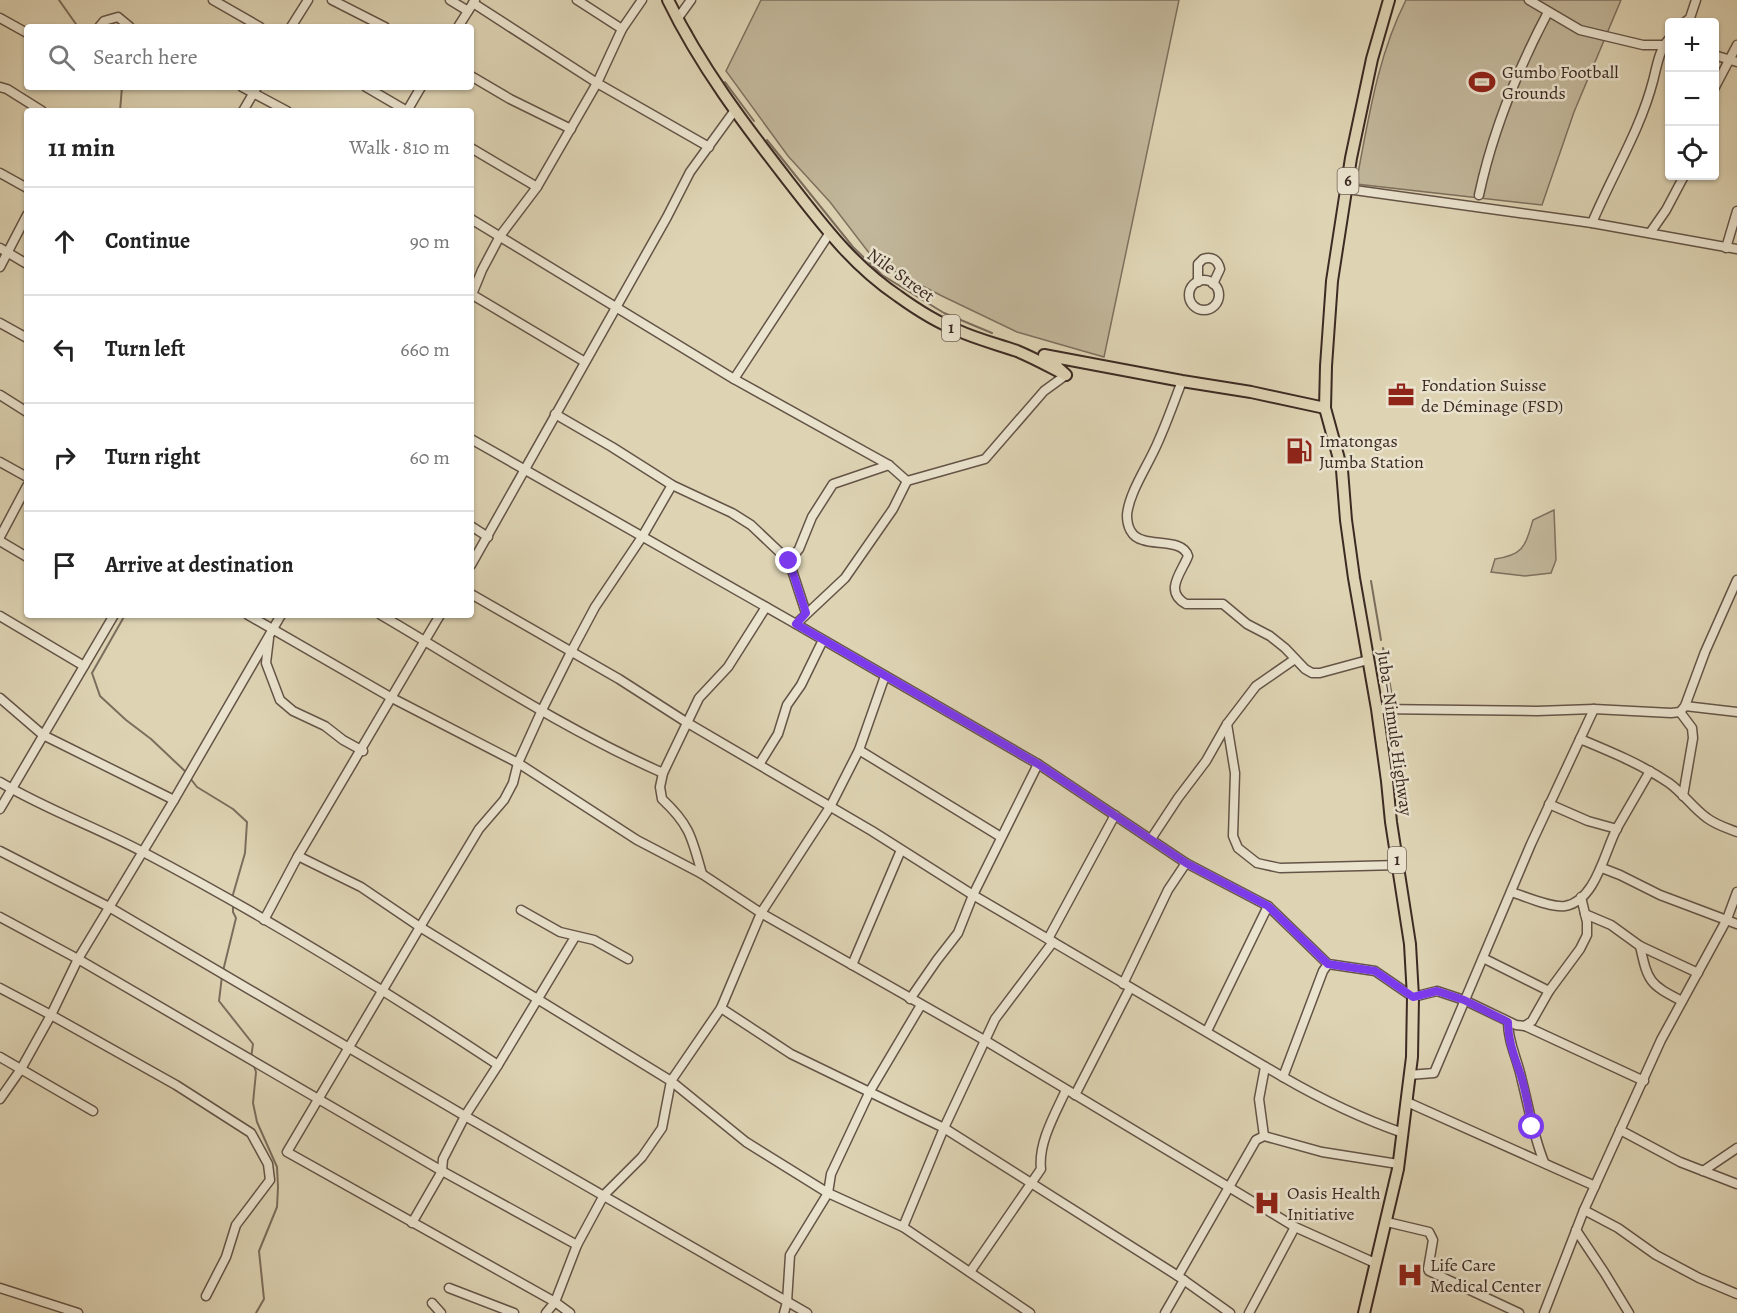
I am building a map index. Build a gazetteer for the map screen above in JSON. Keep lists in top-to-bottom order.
{
  "streets": {
    "main road": [
      "6",
      "Nile Street",
      "1",
      "Juba–Nimule Highway"
    ]
  },
  "crossings": [
    ["6", "Juba–Nimule Highway"]
  ],
  "places": {
    "sports": ["Gumbo Football Grounds"],
    "office": ["Fondation Suisse de Déminage (FSD)"],
    "fuel station": ["Imatongas Jumba Station"],
    "hospital": ["Oasis Health Initiative", "Life Care Medical Center"]
  },
  "page": {
    "map_buttons": ["+", "−"],
    "search": "Search here",
    "heading": ["11 min", "Walk · 810 m"],
    "list": [
      ["Continue", "90 m"],
      ["Turn left", "660 m"],
      ["Turn right", "60 m"],
      "Arrive at destination"
    ]
  }
}
